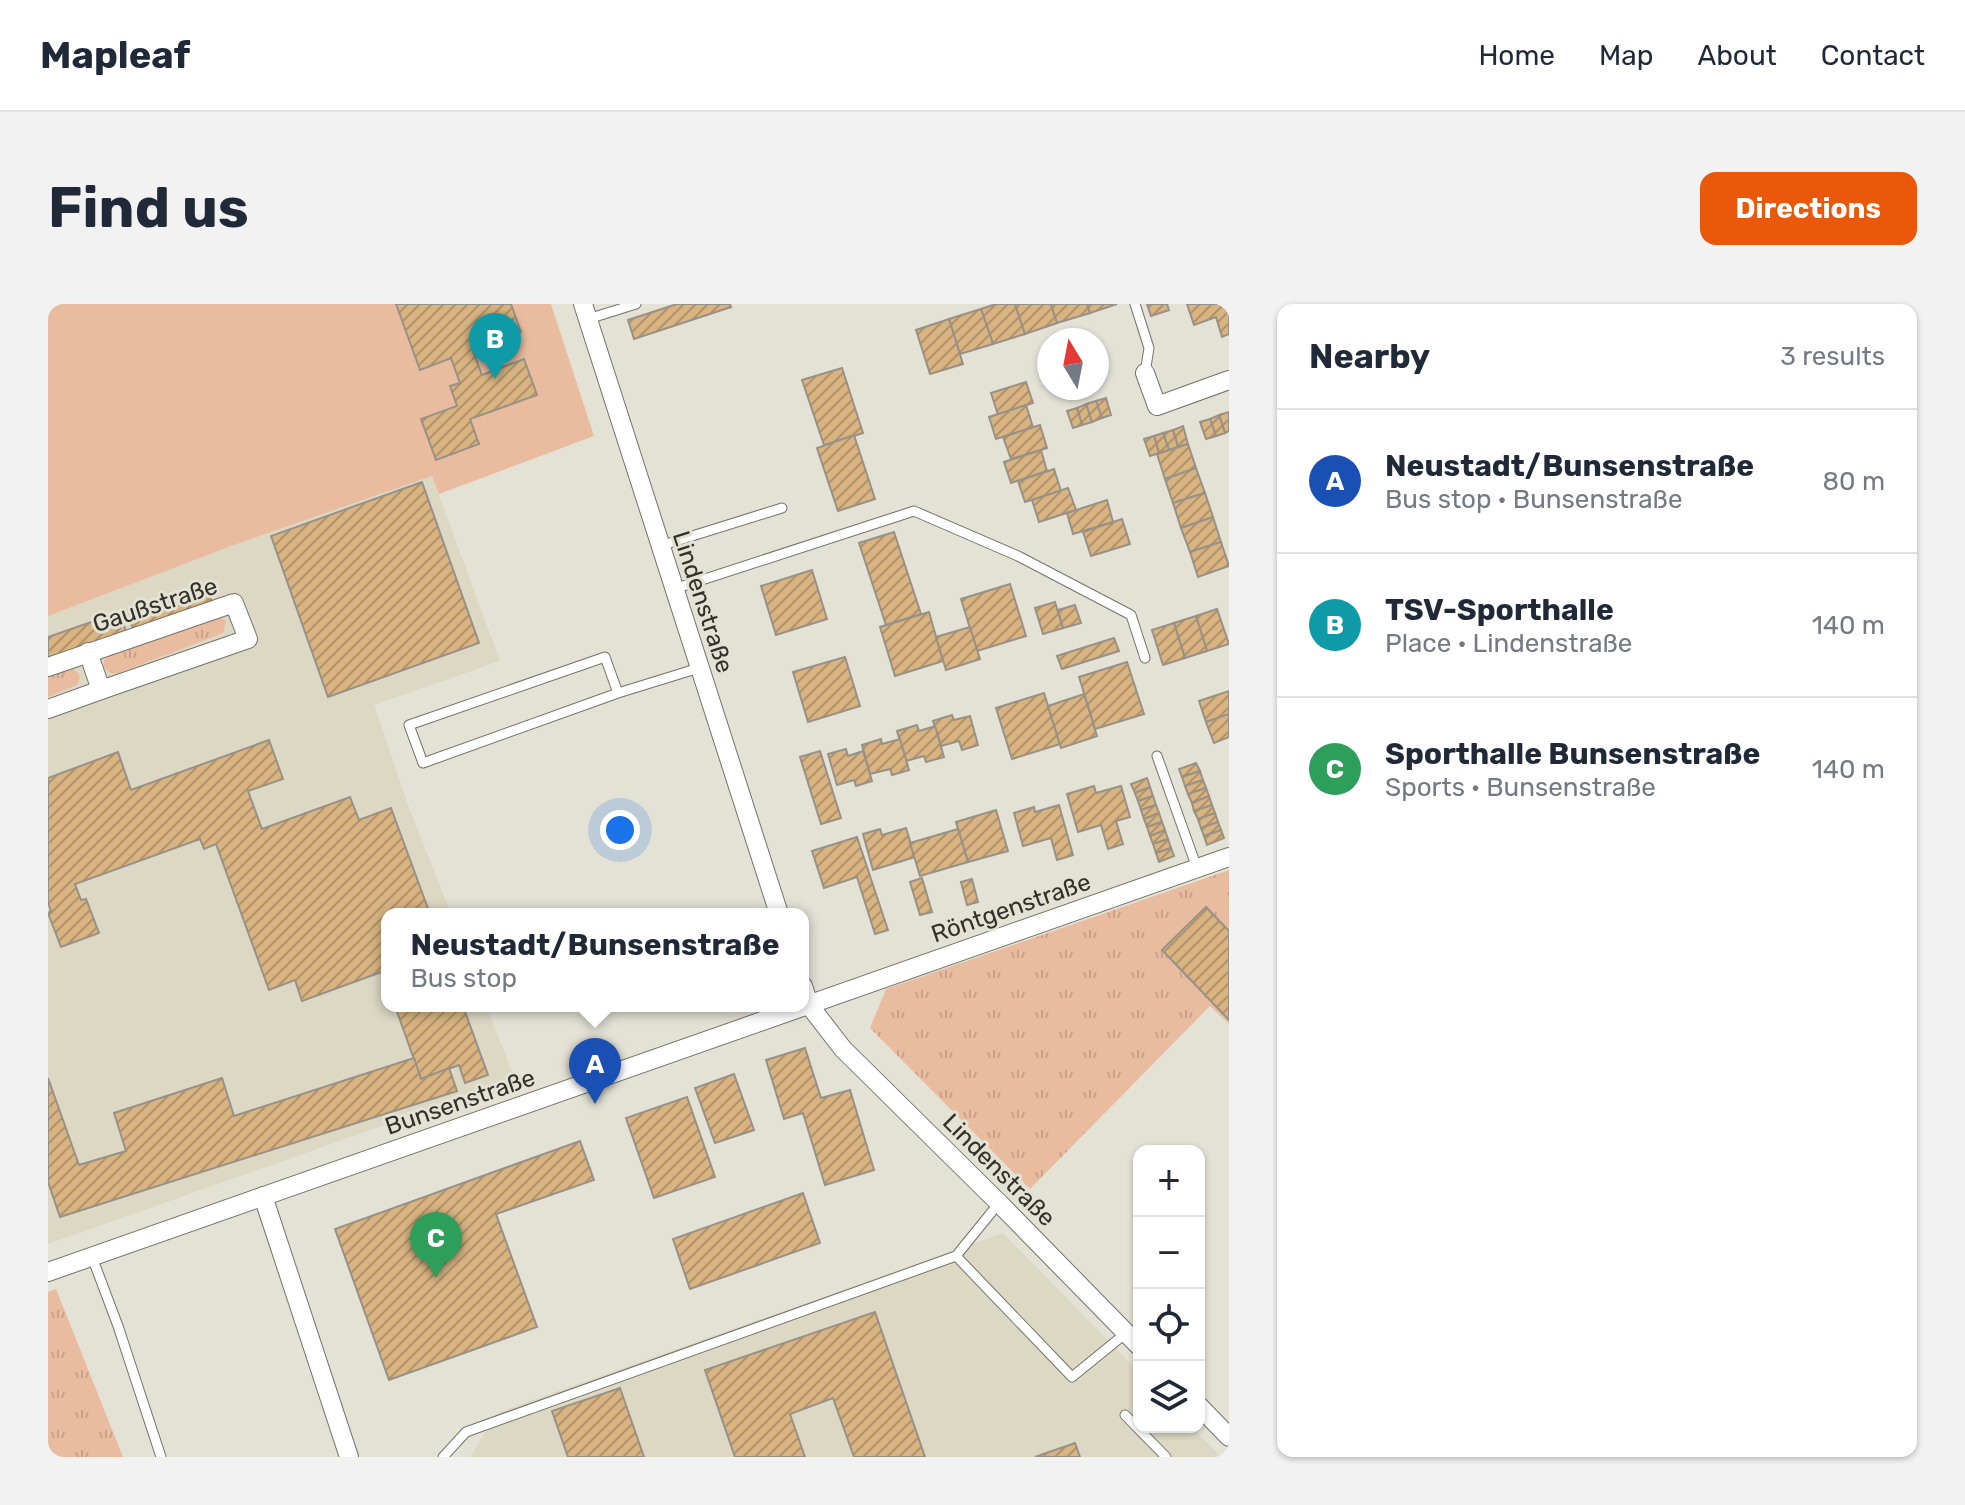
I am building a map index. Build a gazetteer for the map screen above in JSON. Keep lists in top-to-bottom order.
{
  "streets": {
    "street": [
      "Lindenstraße",
      "Gaußstraße",
      "Röntgenstraße",
      "Bunsenstraße"
    ]
  },
  "crossings": [
    ["Lindenstraße", "Röntgenstraße"]
  ],
  "north": "top",
  "page": {
    "header": "Mapleaf",
    "nav": [
      "Home",
      "Map",
      "About",
      "Contact"
    ],
    "buttons": "Directions",
    "title": "Find us",
    "heading": ["Nearby", "3 results"],
    "pins": ["B", "A", "C"],
    "list": [
      {
        "mark": "A",
        "name": "Neustadt/Bunsenstraße",
        "note": "Bus stop · Bunsenstraße",
        "value": "80 m"
      },
      {
        "mark": "B",
        "name": "TSV-Sporthalle",
        "note": "Place · Lindenstraße",
        "value": "140 m"
      },
      {
        "mark": "C",
        "name": "Sporthalle Bunsenstraße",
        "note": "Sports · Bunsenstraße",
        "value": "140 m"
      }
    ],
    "popup": ["Neustadt/Bunsenstraße", "Bus stop"],
    "map_buttons": ["+", "−"]
  }
}
